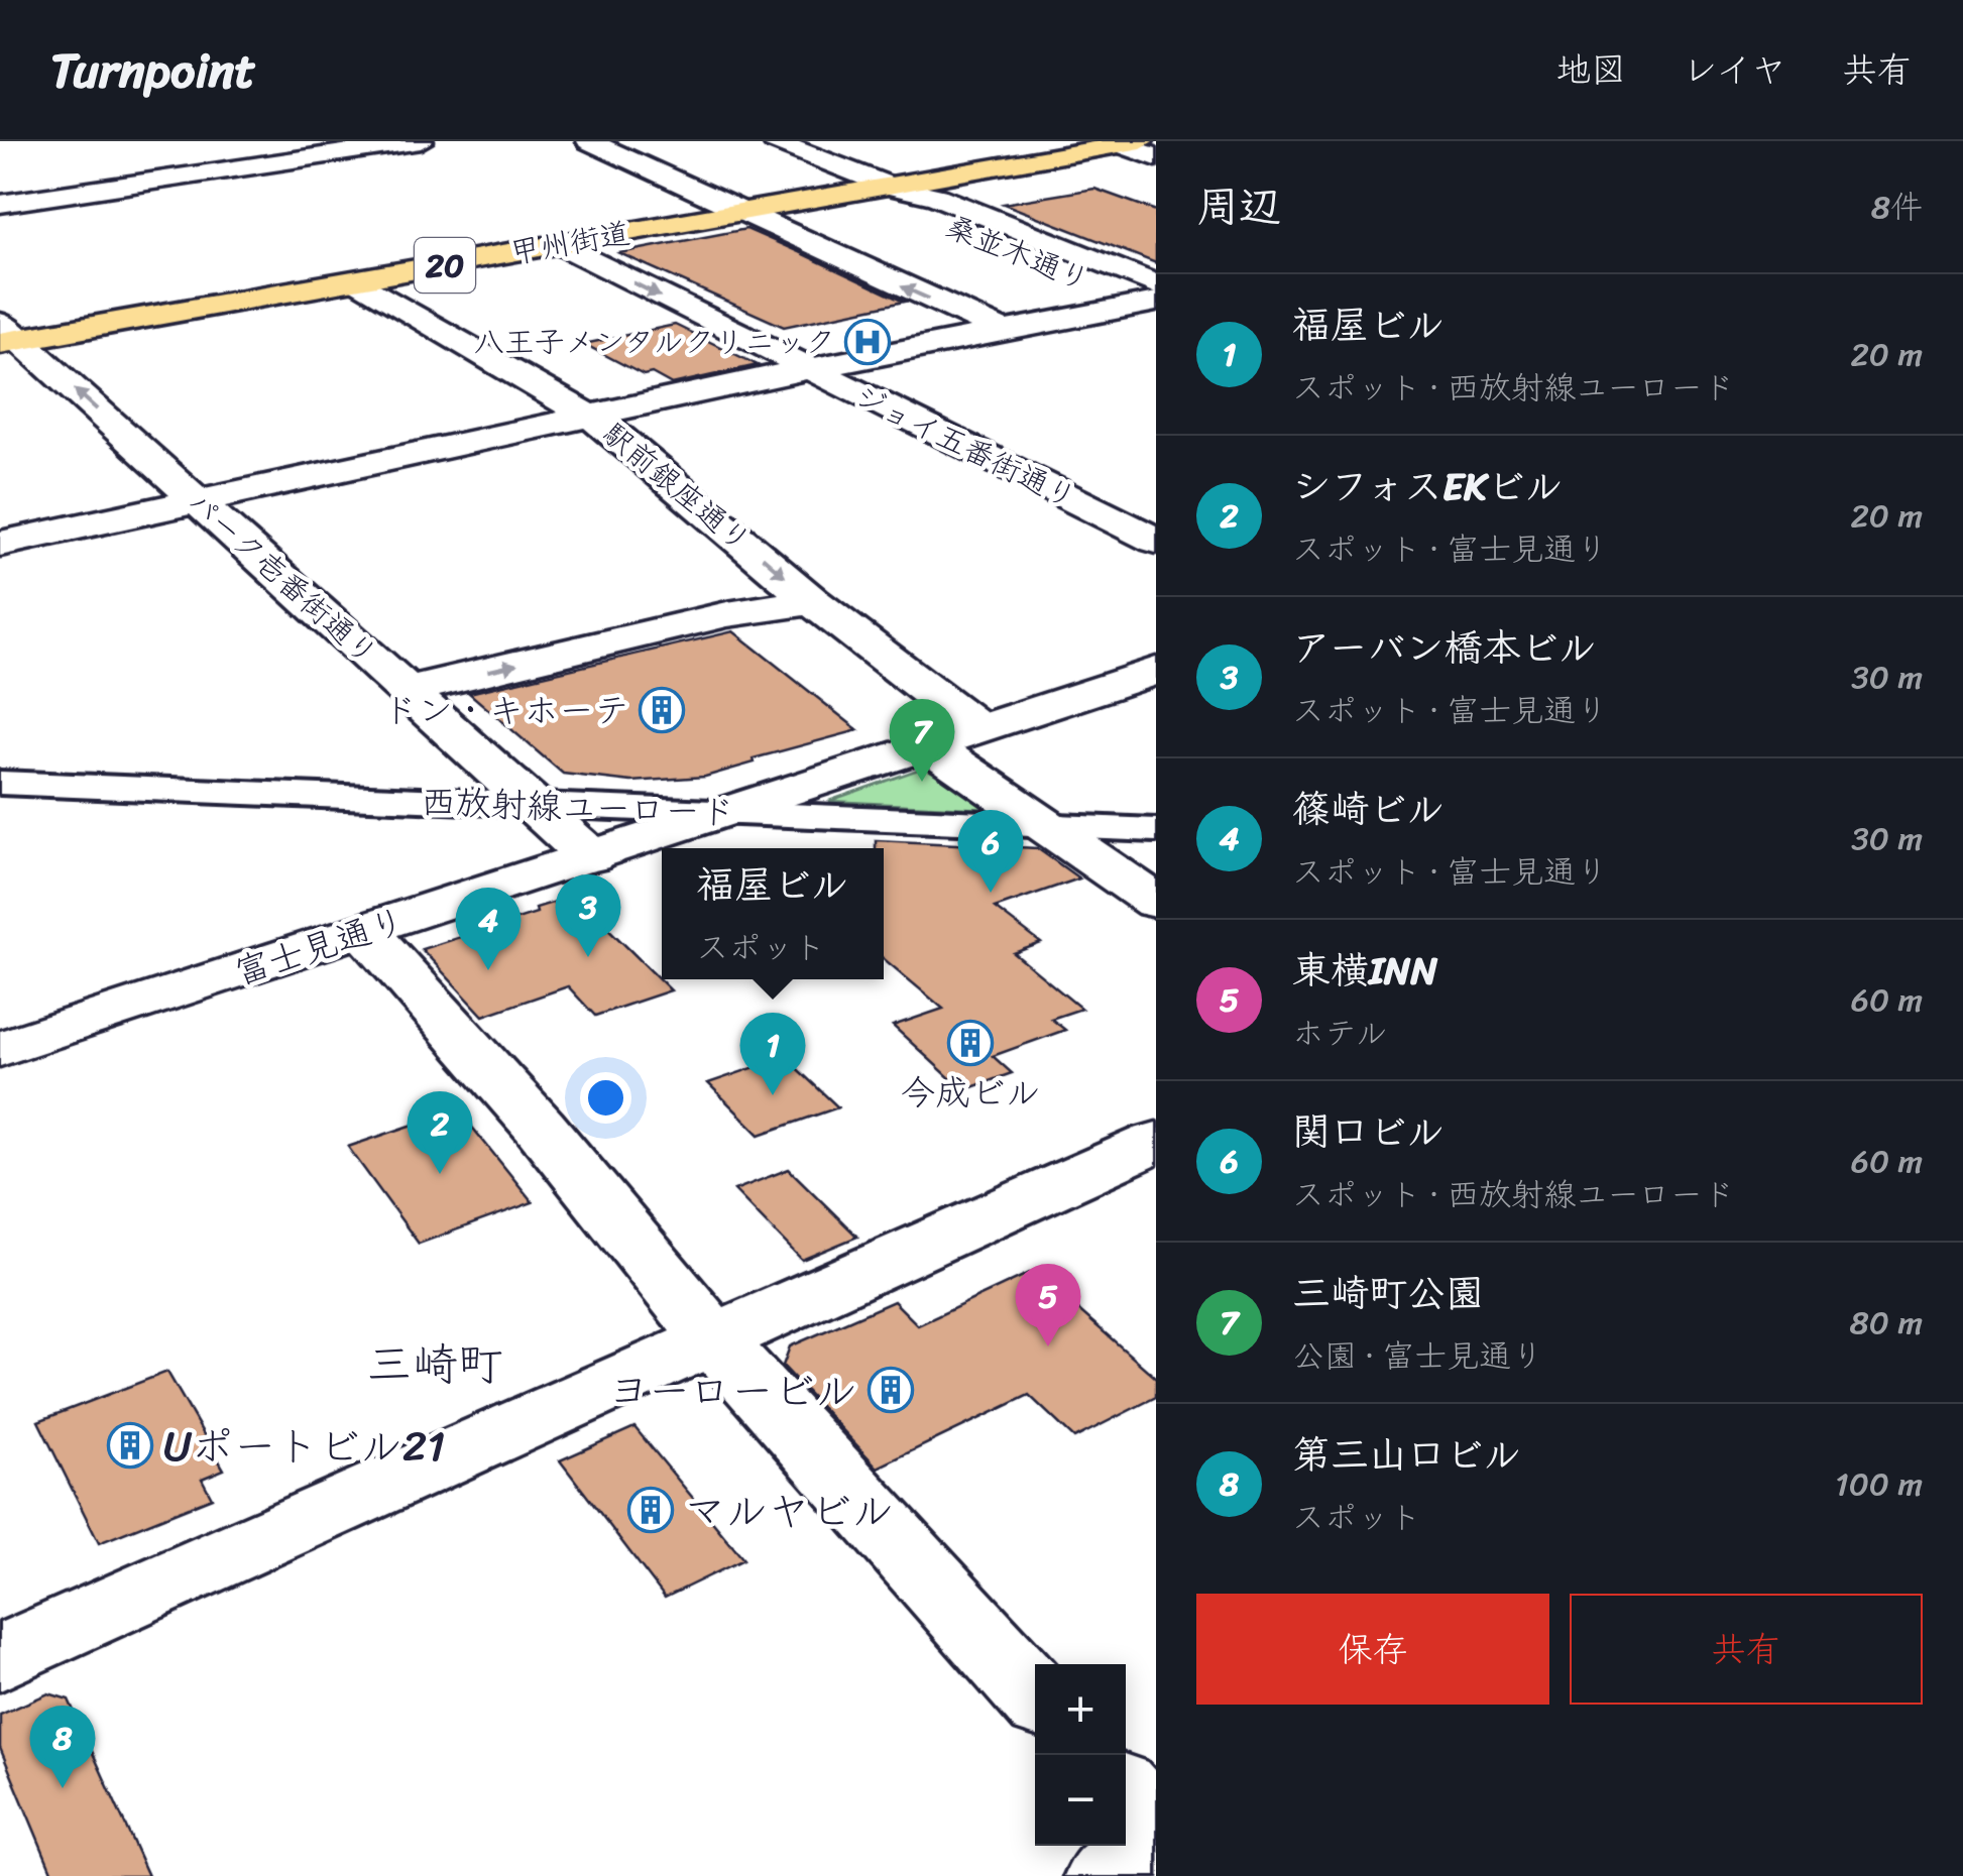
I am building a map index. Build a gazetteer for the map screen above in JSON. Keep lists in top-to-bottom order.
{
  "streets": {
    "highway": ["甲州街道", "20"],
    "street": [
      "桑並木通り",
      "ジョイ五番街通り",
      "駅前銀座通り",
      "パーク壱番街通り",
      "西放射線ユーロード",
      "富士見通り"
    ]
  },
  "crossings": [
    ["甲州街道", "桑並木通り"],
    ["甲州街道", "ジョイ五番街通り"],
    ["甲州街道", "駅前銀座通り"],
    ["甲州街道", "パーク壱番街通り"],
    ["駅前銀座通り", "富士見通り"],
    ["パーク壱番街通り", "西放射線ユーロード"],
    ["パーク壱番街通り", "富士見通り"],
    ["西放射線ユーロード", "富士見通り"]
  ],
  "districts": ["三崎町"],
  "places": {
    "hospital": ["八王子メンタルクリニック"],
    "building": [
      "ドン・キホーテ",
      "今成ビル",
      "ヨーロービル",
      "Uポートビル21",
      "マルヤビル"
    ]
  },
  "page": {
    "header": "Turnpoint",
    "nav": ["地図", "レイヤ", "共有"],
    "heading": ["周辺", "8件"],
    "list": [
      {
        "mark": "1",
        "name": "福屋ビル",
        "note": "スポット · 西放射線ユーロード",
        "value": "20 m"
      },
      {
        "mark": "2",
        "name": "シフォスEKビル",
        "note": "スポット · 富士見通り",
        "value": "20 m"
      },
      {
        "mark": "3",
        "name": "アーバン橋本ビル",
        "note": "スポット · 富士見通り",
        "value": "30 m"
      },
      {
        "mark": "4",
        "name": "篠崎ビル",
        "note": "スポット · 富士見通り",
        "value": "30 m"
      },
      {
        "mark": "5",
        "name": "東横INN",
        "note": "ホテル",
        "value": "60 m"
      },
      {
        "mark": "6",
        "name": "関口ビル",
        "note": "スポット · 西放射線ユーロード",
        "value": "60 m"
      },
      {
        "mark": "7",
        "name": "三崎町公園",
        "note": "公園 · 富士見通り",
        "value": "80 m"
      },
      {
        "mark": "8",
        "name": "第三山口ビル",
        "note": "スポット",
        "value": "100 m"
      }
    ],
    "pins": [
      "7",
      "6",
      "3",
      "4",
      "1",
      "2",
      "5",
      "8"
    ],
    "popup": ["福屋ビル", "スポット"],
    "buttons": ["保存", "共有"],
    "map_buttons": ["+", "−"]
  }
}
